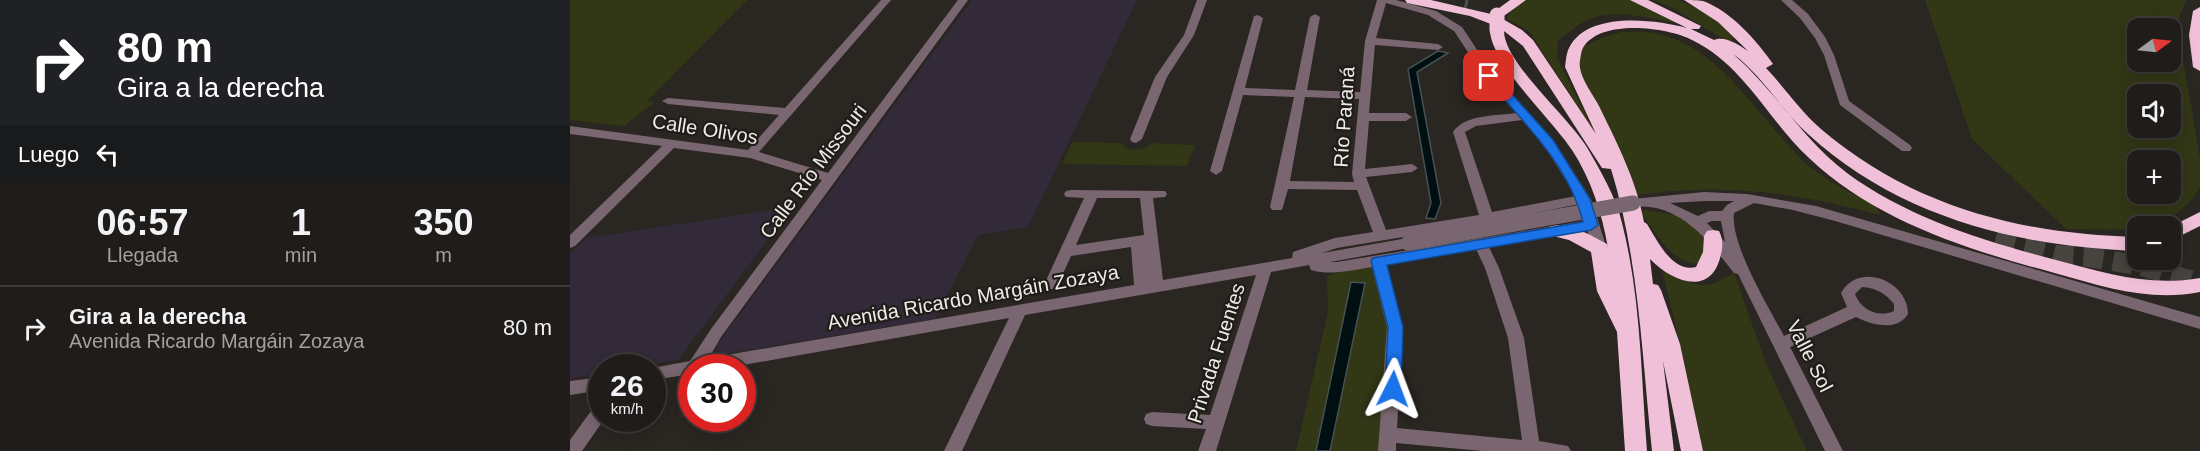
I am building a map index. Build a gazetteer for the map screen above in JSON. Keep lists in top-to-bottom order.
{
  "streets": {
    "street": [
      "Río Paraná",
      "Calle Olivos",
      "Calle Río Missouri",
      "Avenida Ricardo Margáin Zozaya",
      "Privada Fuentes",
      "Valle Sol"
    ]
  },
  "crossings": [
    ["Calle Olivos", "Calle Río Missouri"],
    ["Avenida Ricardo Margáin Zozaya", "Privada Fuentes"],
    ["Avenida Ricardo Margáin Zozaya", "Valle Sol"]
  ],
  "north": "right",
  "page": {
    "turn": ["80 m", "Gira a la derecha"],
    "map_buttons": ["+", "−"],
    "then": "Luego",
    "eta": [
      "06:57",
      "Llegada",
      "1",
      "min",
      "350",
      "m"
    ],
    "list": [
      {
        "name": "Gira a la derecha",
        "note": "Avenida Ricardo Margáin Zozaya",
        "value": "80 m"
      }
    ],
    "speed": "26 km/h",
    "limit": "30"
  }
}
